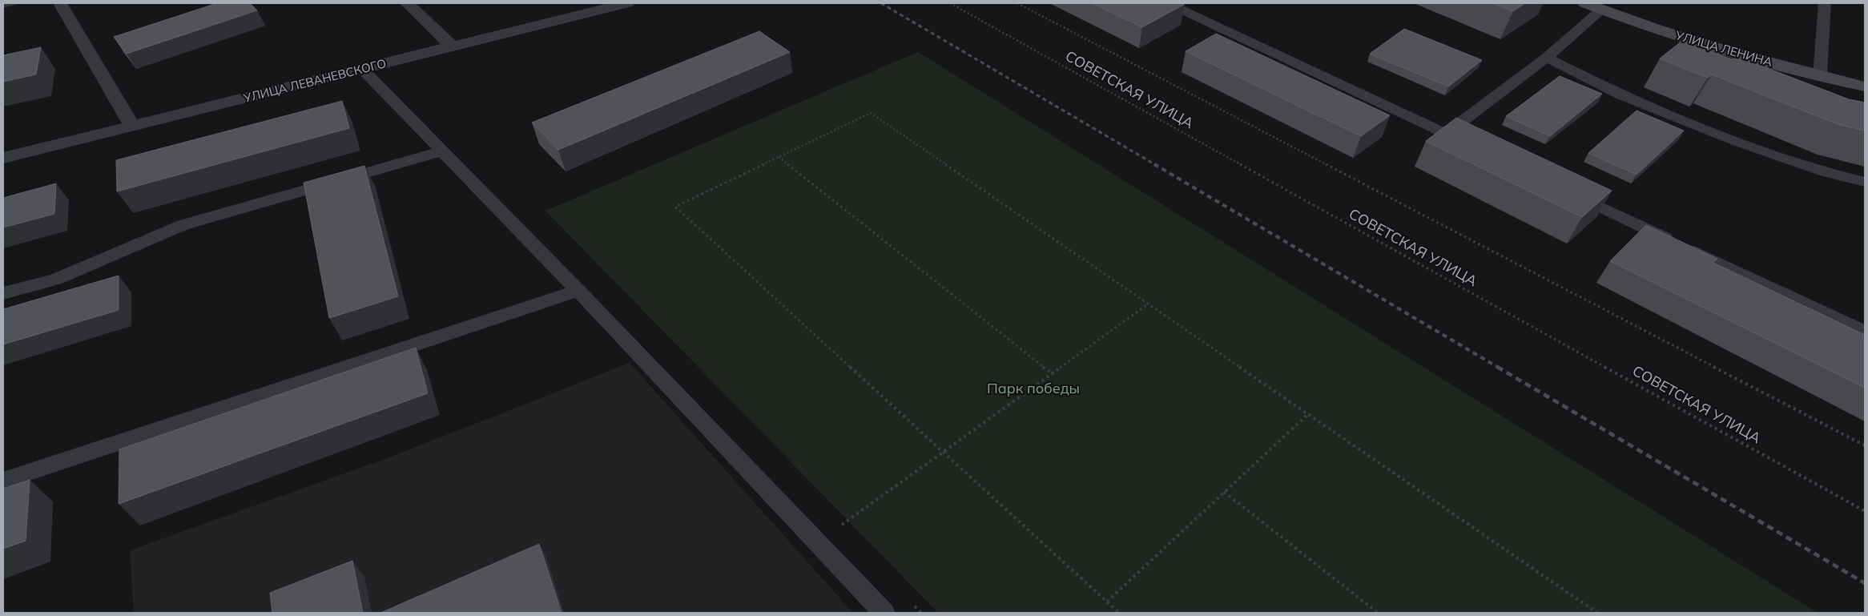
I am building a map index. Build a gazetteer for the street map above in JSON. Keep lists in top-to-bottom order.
{
  "streets": {
    "main road": ["УЛИЦА ЛЕНИНА"],
    "street": ["УЛИЦА ЛЕВАНЕВСКОГО"],
    "path": ["СОВЕТСКАЯ УЛИЦА"]
  },
  "parks": ["Парк победы"]
}
